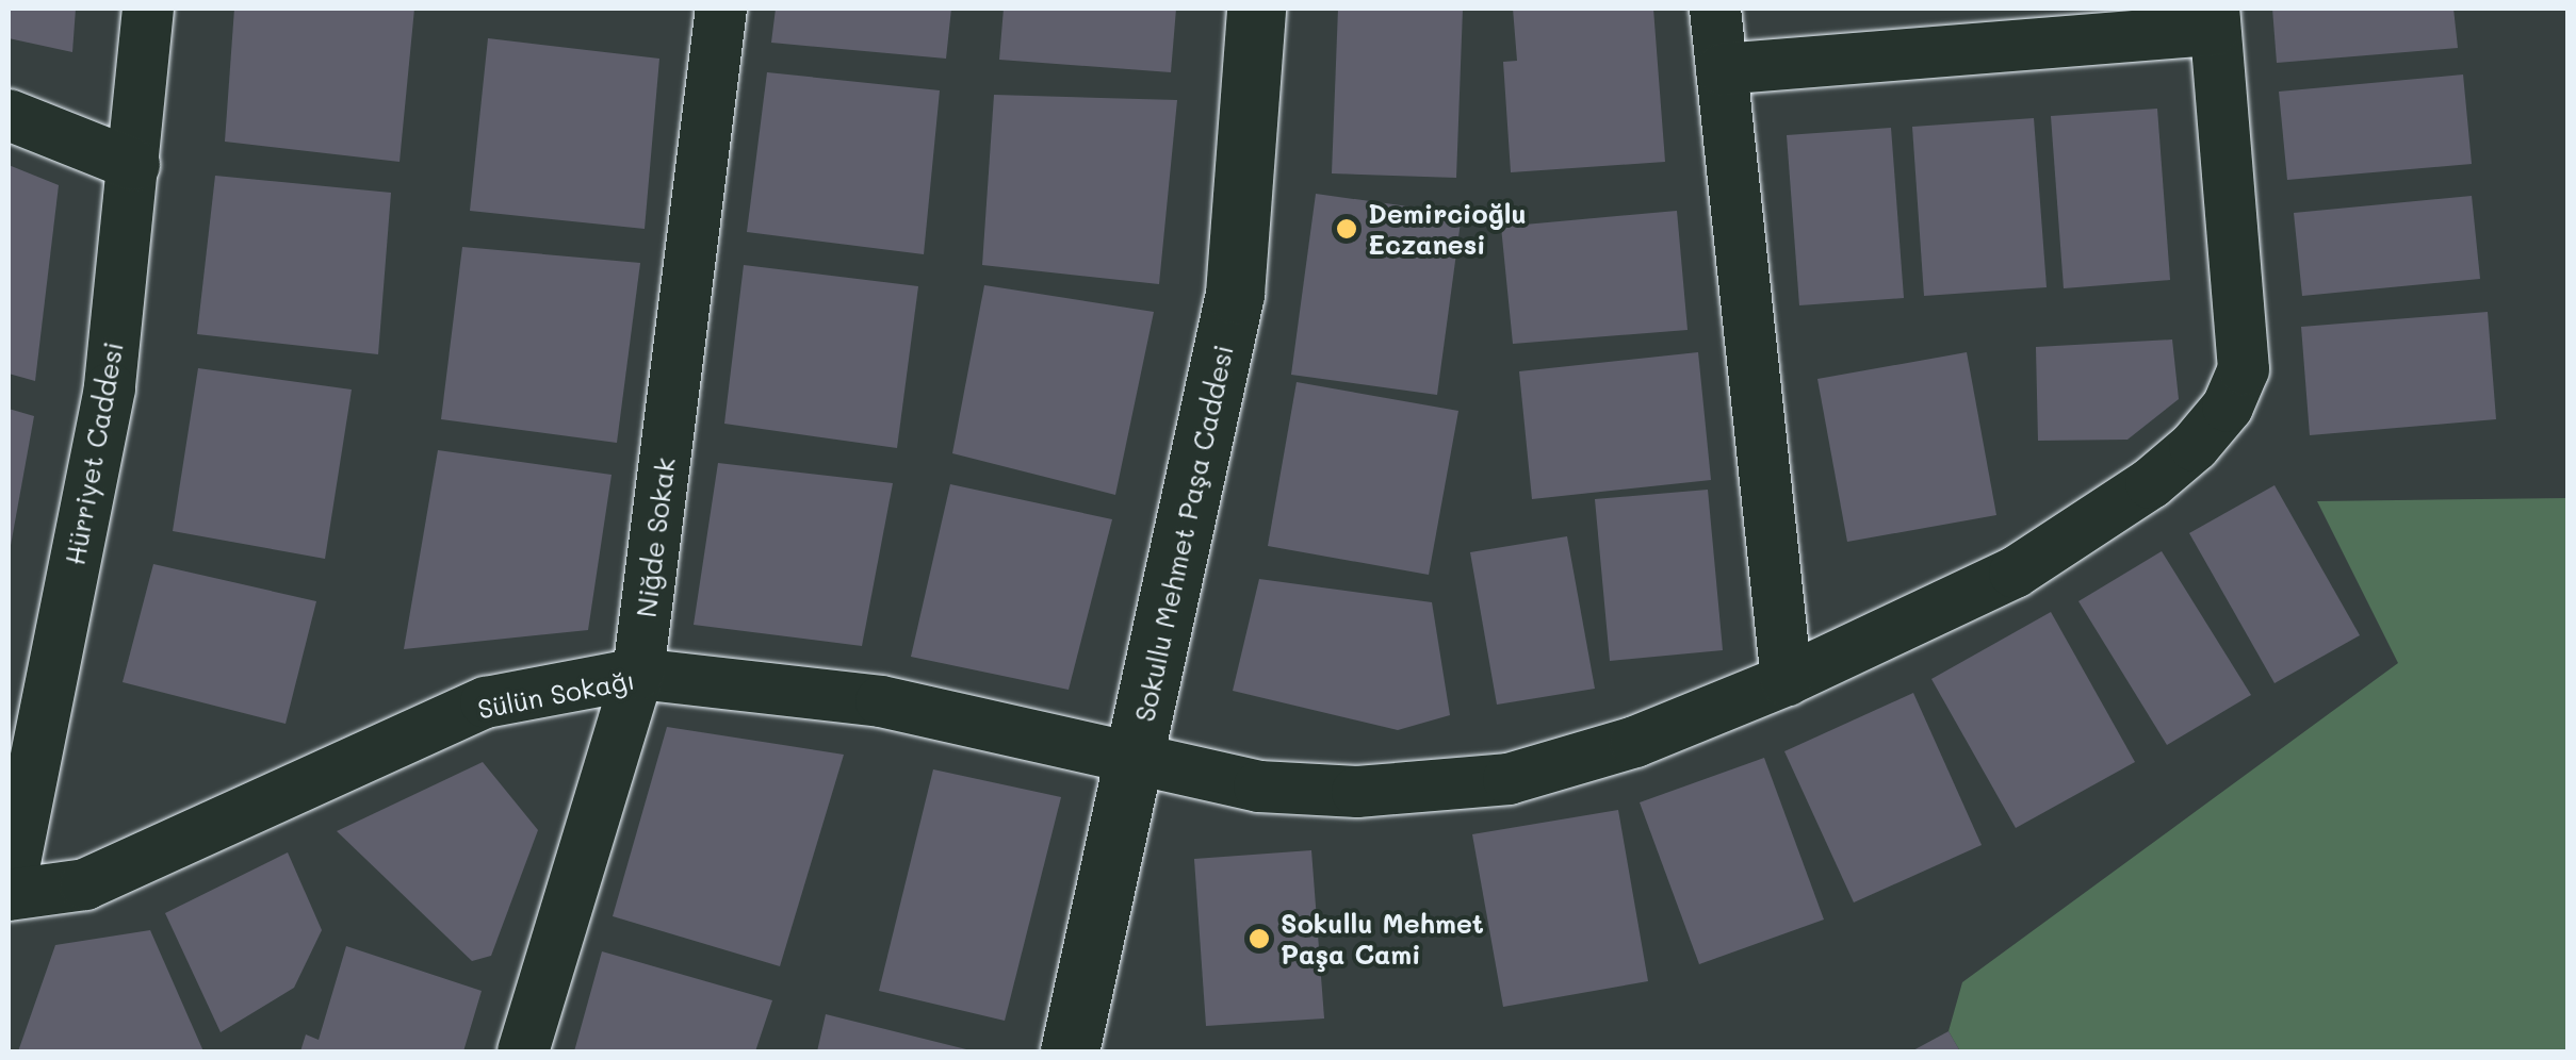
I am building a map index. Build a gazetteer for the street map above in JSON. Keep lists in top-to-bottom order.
{
  "streets": {
    "main road": ["Sokullu Mehmet Paşa Caddesi"],
    "street": ["Hürriyet Caddesi", "Niğde Sokak", "Sülün Sokağı"]
  },
  "crossings": [
    ["Hürriyet Caddesi", "Sülün Sokağı"],
    ["Sokullu Mehmet Paşa Caddesi", "Sülün Sokağı"],
    ["Niğde Sokak", "Sülün Sokağı"]
  ],
  "places": ["Demircioğlu Eczanesi", "Sokullu Mehmet Paşa Cami"]
}
